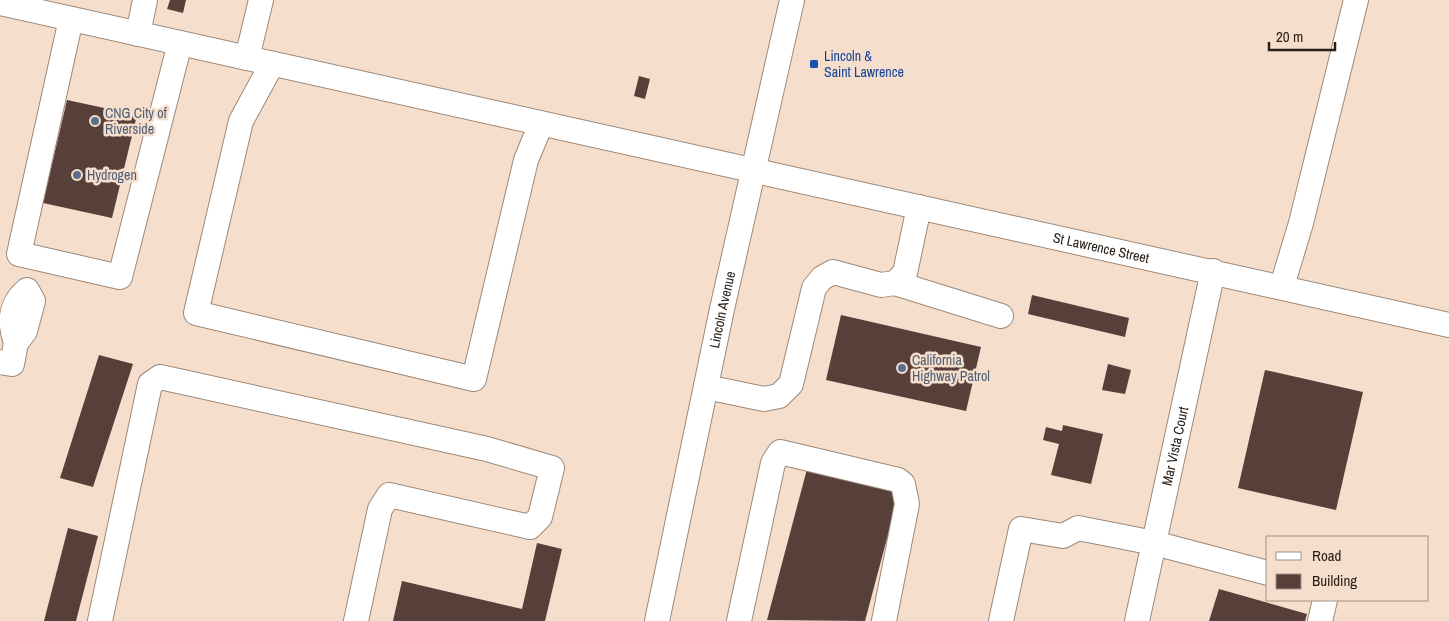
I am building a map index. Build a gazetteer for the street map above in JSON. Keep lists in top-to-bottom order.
{
  "streets": {
    "street": ["St Lawrence Street", "Lincoln Avenue", "Mar Vista Court"]
  },
  "crossings": [
    ["St Lawrence Street", "Lincoln Avenue"],
    ["St Lawrence Street", "Mar Vista Court"]
  ],
  "places": {
    "transit": ["Lincoln & Saint Lawrence"],
    "other": ["CNG City of Riverside", "Hydrogen", "California Highway Patrol"]
  },
  "legend": ["Road", "Building"],
  "scale_bar": "20 m"
}
